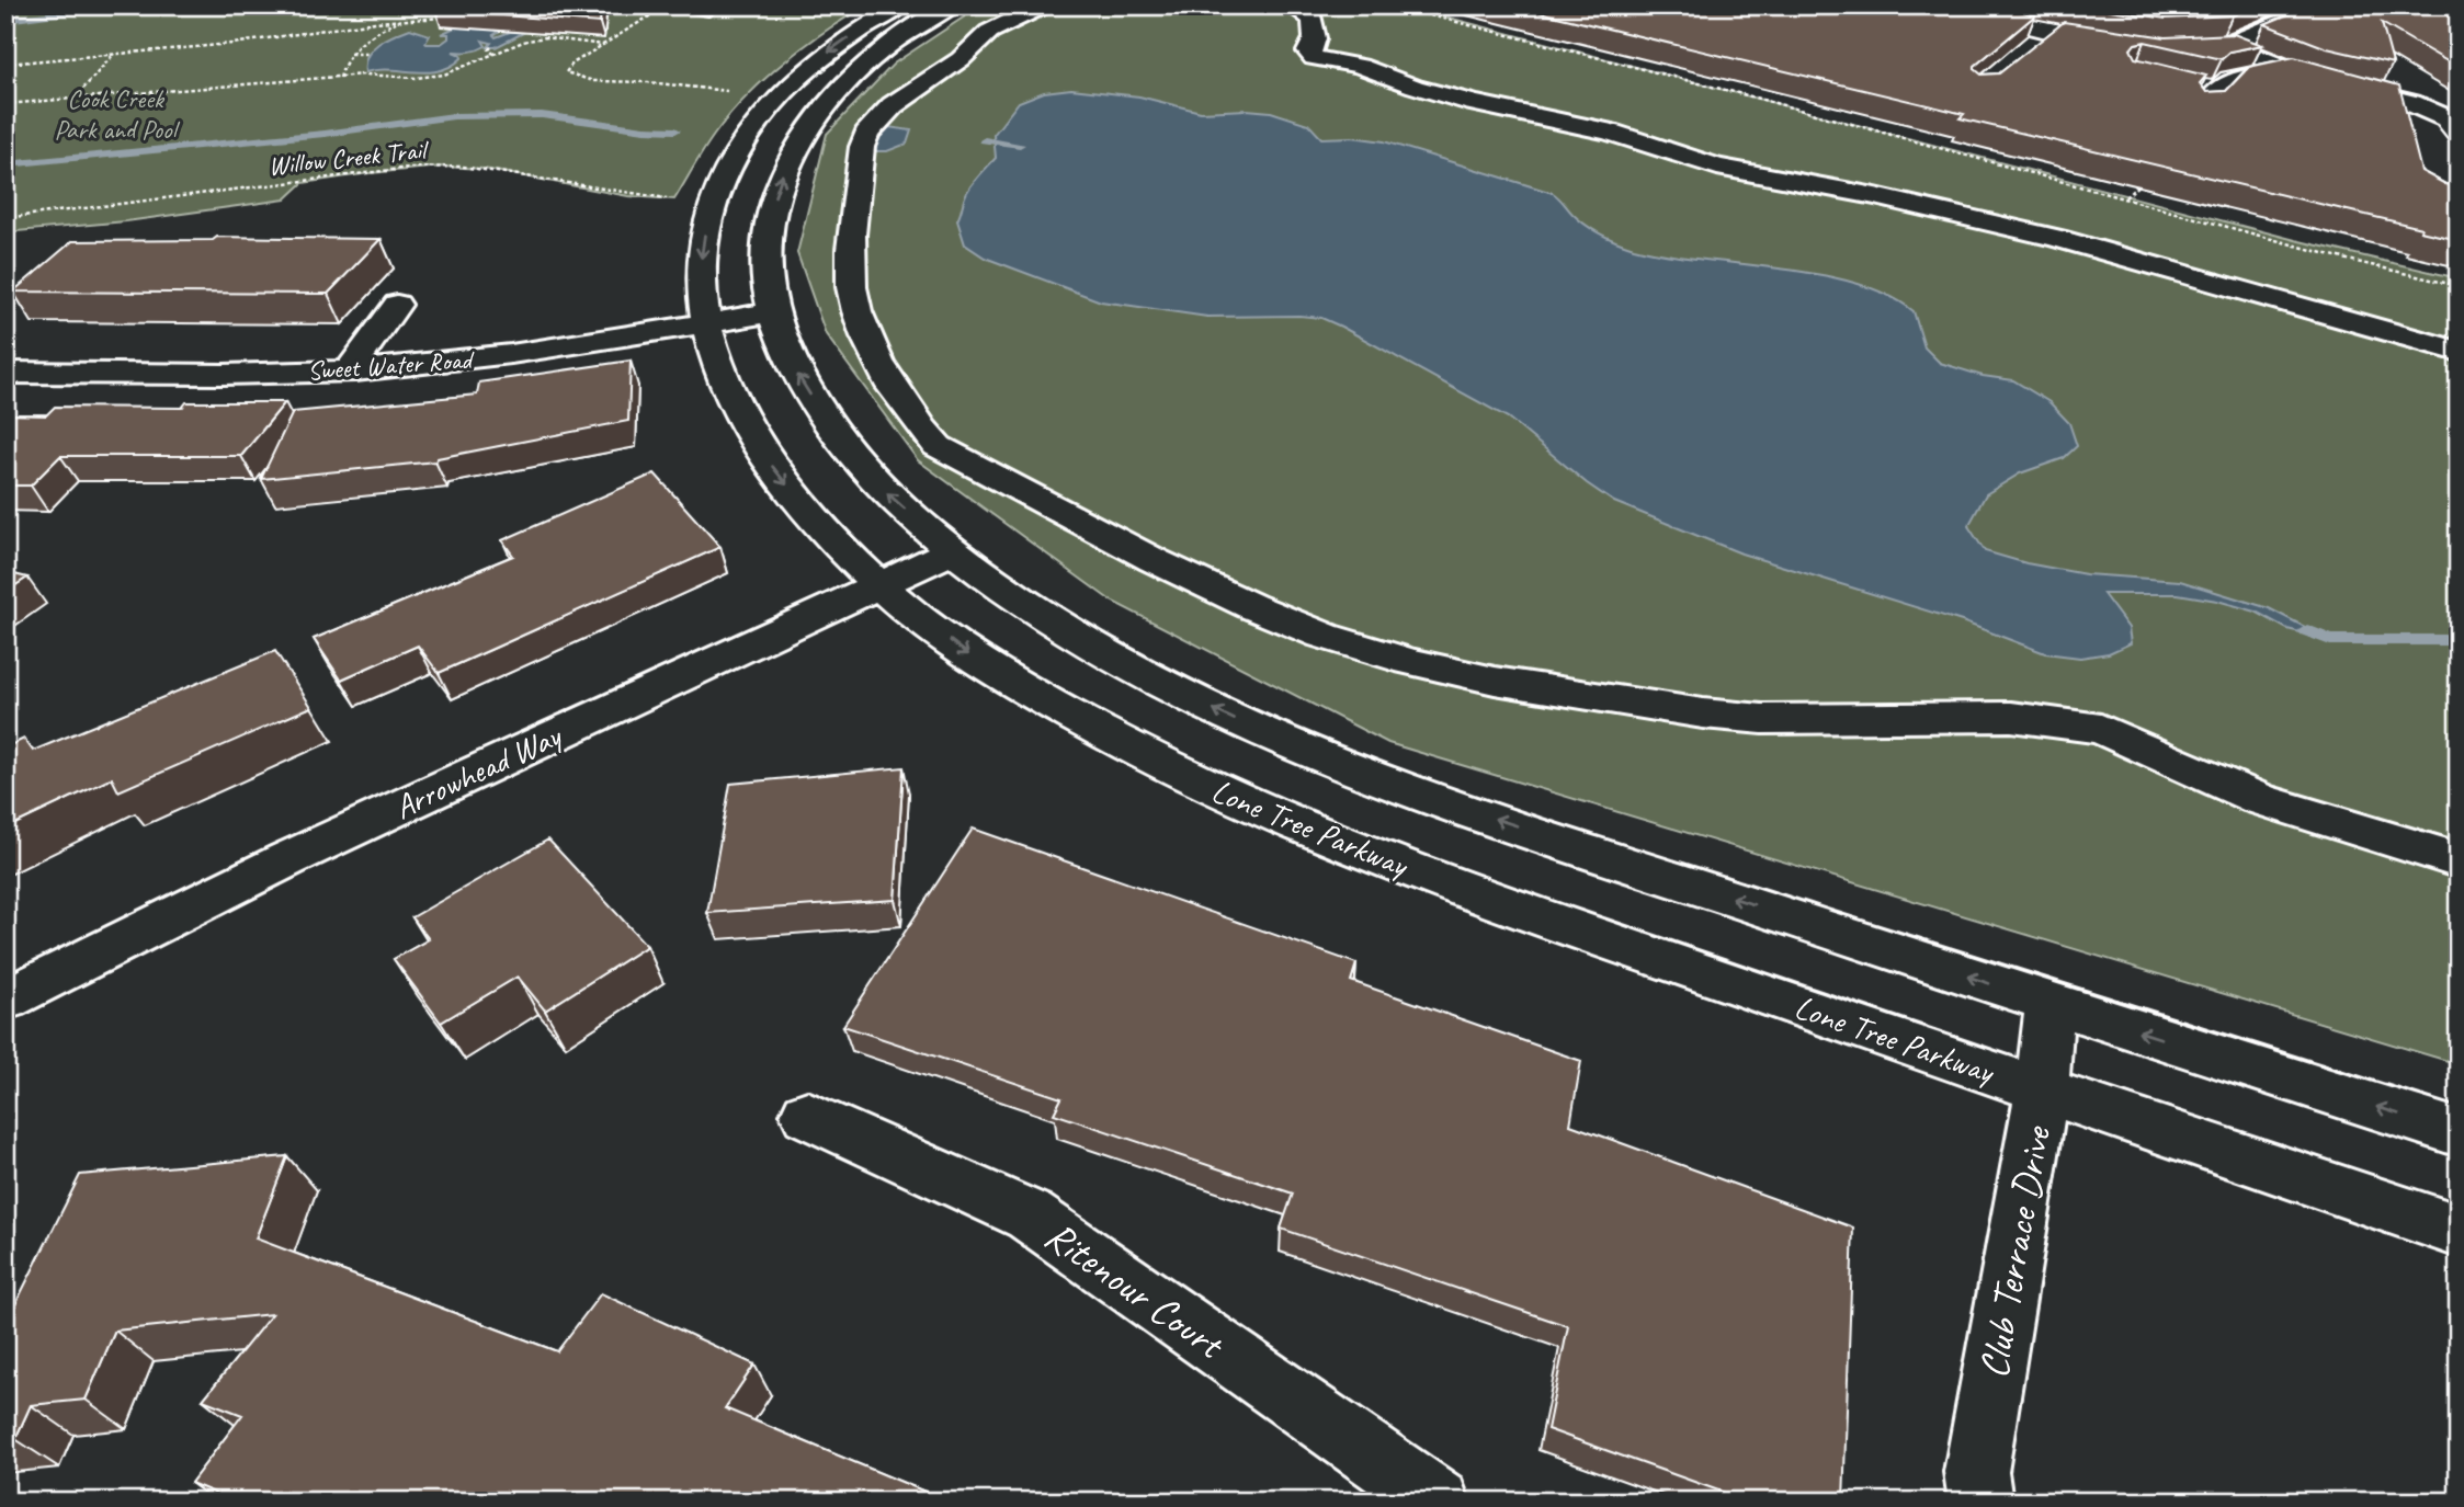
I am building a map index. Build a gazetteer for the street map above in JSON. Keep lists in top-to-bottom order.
{
  "streets": {
    "street": [
      "Sweet Water Road",
      "Arrowhead Way",
      "Lone Tree Parkway",
      "Club Terrace Drive",
      "Ritenour Court"
    ],
    "path": ["Willow Creek Trail"]
  },
  "crossings": [
    ["Sweet Water Road", "Lone Tree Parkway"],
    ["Arrowhead Way", "Lone Tree Parkway"],
    ["Lone Tree Parkway", "Club Terrace Drive"]
  ],
  "parks": ["Cook Creek Park and Pool"]
}
